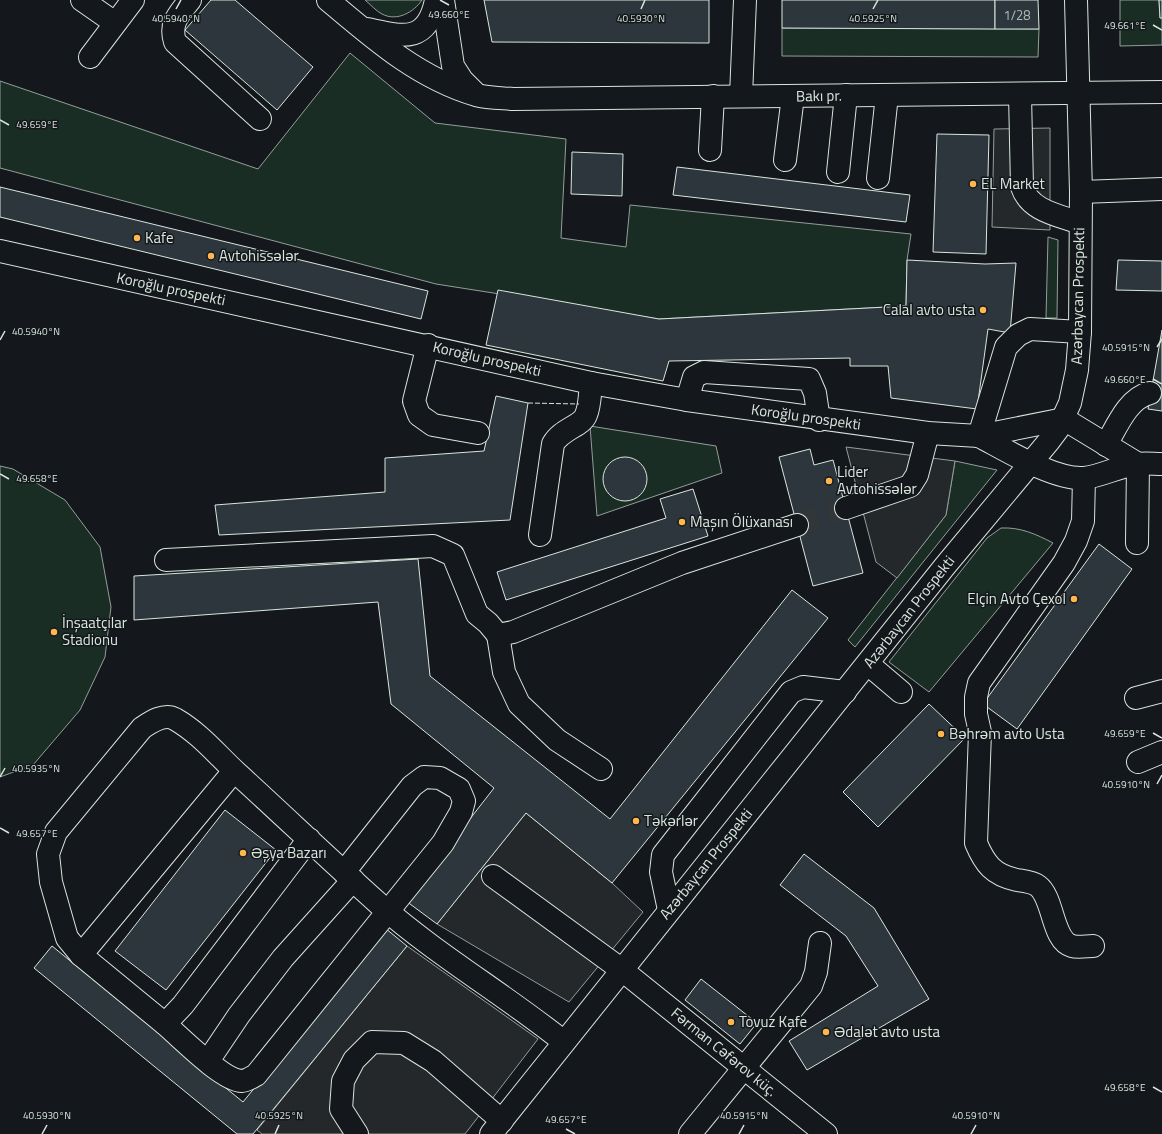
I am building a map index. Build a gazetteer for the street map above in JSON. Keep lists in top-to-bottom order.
{
  "streets": {
    "street": [
      "Bakı pr.",
      "Koroğlu prospekti",
      "Azərbaycan Prospekti",
      "Fərman Cəfərov küç."
    ]
  },
  "crossings": [
    ["Bakı pr.", "Azərbaycan Prospekti"],
    ["Azərbaycan Prospekti", "Fərman Cəfərov küç."]
  ],
  "places": [
    "EL Market",
    "Kafe",
    "Avtohissələr",
    "Calal avto usta",
    "Lider Avtohissələr",
    "Maşın Ölüxanası",
    "Elçin Avto Çexol",
    "İnşaatçılar Stadionu",
    "Bəhrəm avto Usta",
    "Təkərlər",
    "Əşya Bazarı",
    "Tovuz Kafe",
    "Ədalət avto usta"
  ],
  "house_numbers": ["1/28"],
  "coordinates": [
    "49.660°E",
    "40.5940°N",
    "40.5930°N",
    "40.5925°N",
    "49.661°E",
    "49.659°E",
    "40.5915°N",
    "49.658°E",
    "40.5935°N",
    "40.5910°N",
    "49.657°E"
  ]
}
